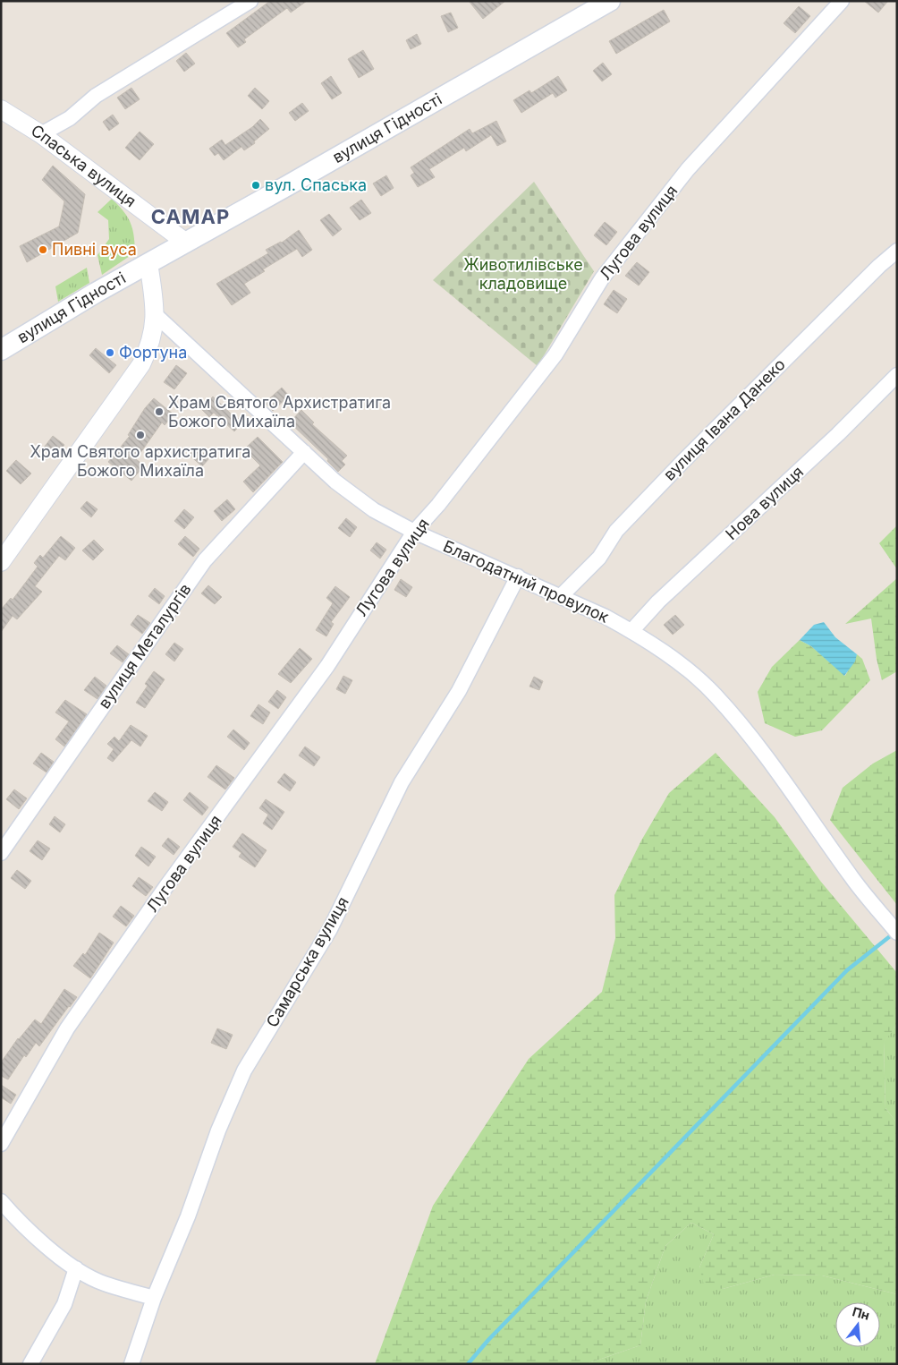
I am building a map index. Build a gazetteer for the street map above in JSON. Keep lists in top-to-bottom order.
{
  "streets": {
    "main road": ["вулиця Гідності"],
    "street": [
      "Спаська вулиця",
      "Лугова вулиця",
      "вулиця Івана Данеко",
      "Нова вулиця",
      "Благодатний провулок",
      "вулиця Металургів",
      "Самарська вулиця"
    ]
  },
  "crossings": [
    ["вулиця Гідності", "Спаська вулиця"],
    ["Лугова вулиця", "Благодатний провулок"],
    ["вулиця Івана Данеко", "Благодатний провулок"],
    ["Нова вулиця", "Благодатний провулок"],
    ["Благодатний провулок", "вулиця Металургів"],
    ["Благодатний провулок", "Самарська вулиця"]
  ],
  "districts": ["САМАР"],
  "parks": ["Животилівське кладовище"],
  "places": [
    "вул. Спаська",
    "Пивні вуса",
    "Фортуна",
    "Храм Святого Архистратига Божого Михаїла",
    "Храм Святого архистратига Божого Михаїла"
  ],
  "north": "top"
}
